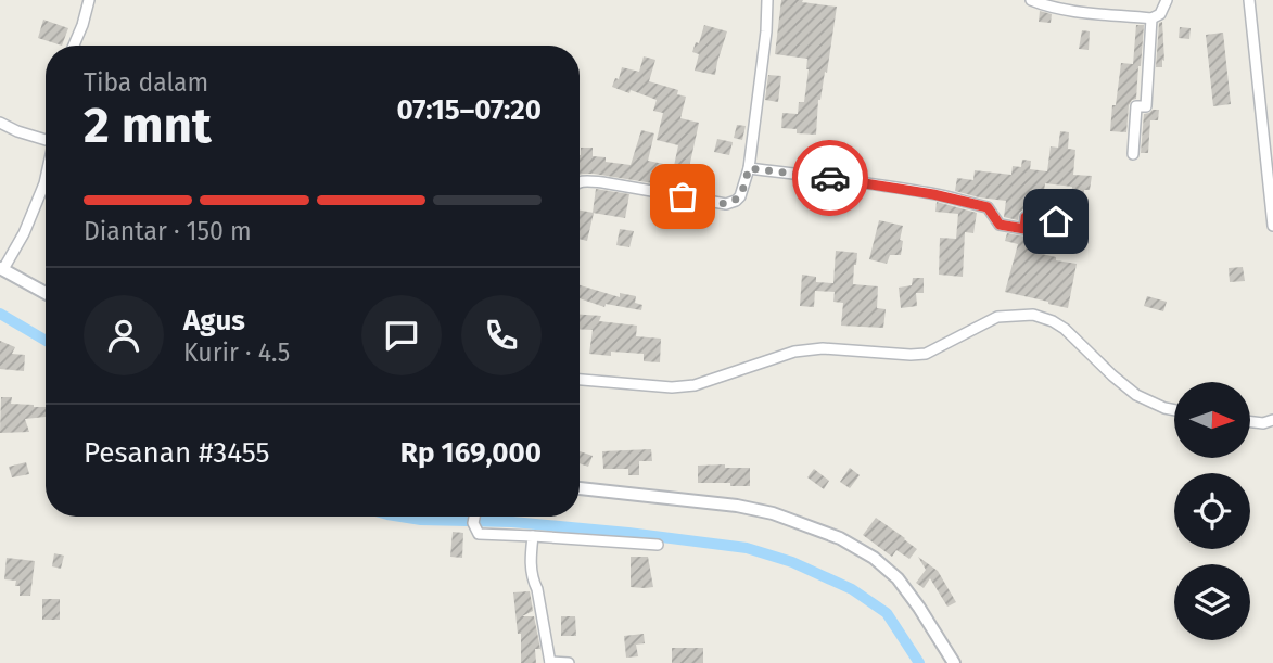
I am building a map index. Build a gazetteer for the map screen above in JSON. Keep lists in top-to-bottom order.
{
  "north": "right",
  "page": {
    "heading": ["2 mnt", "Tiba dalam", "07:15–07:20"],
    "panel": [
      "Agus",
      "Kurir · 4.5",
      "Pesanan #3455",
      "Rp 169,000"
    ],
    "bar": "Diantar · 150 m"
  }
}
